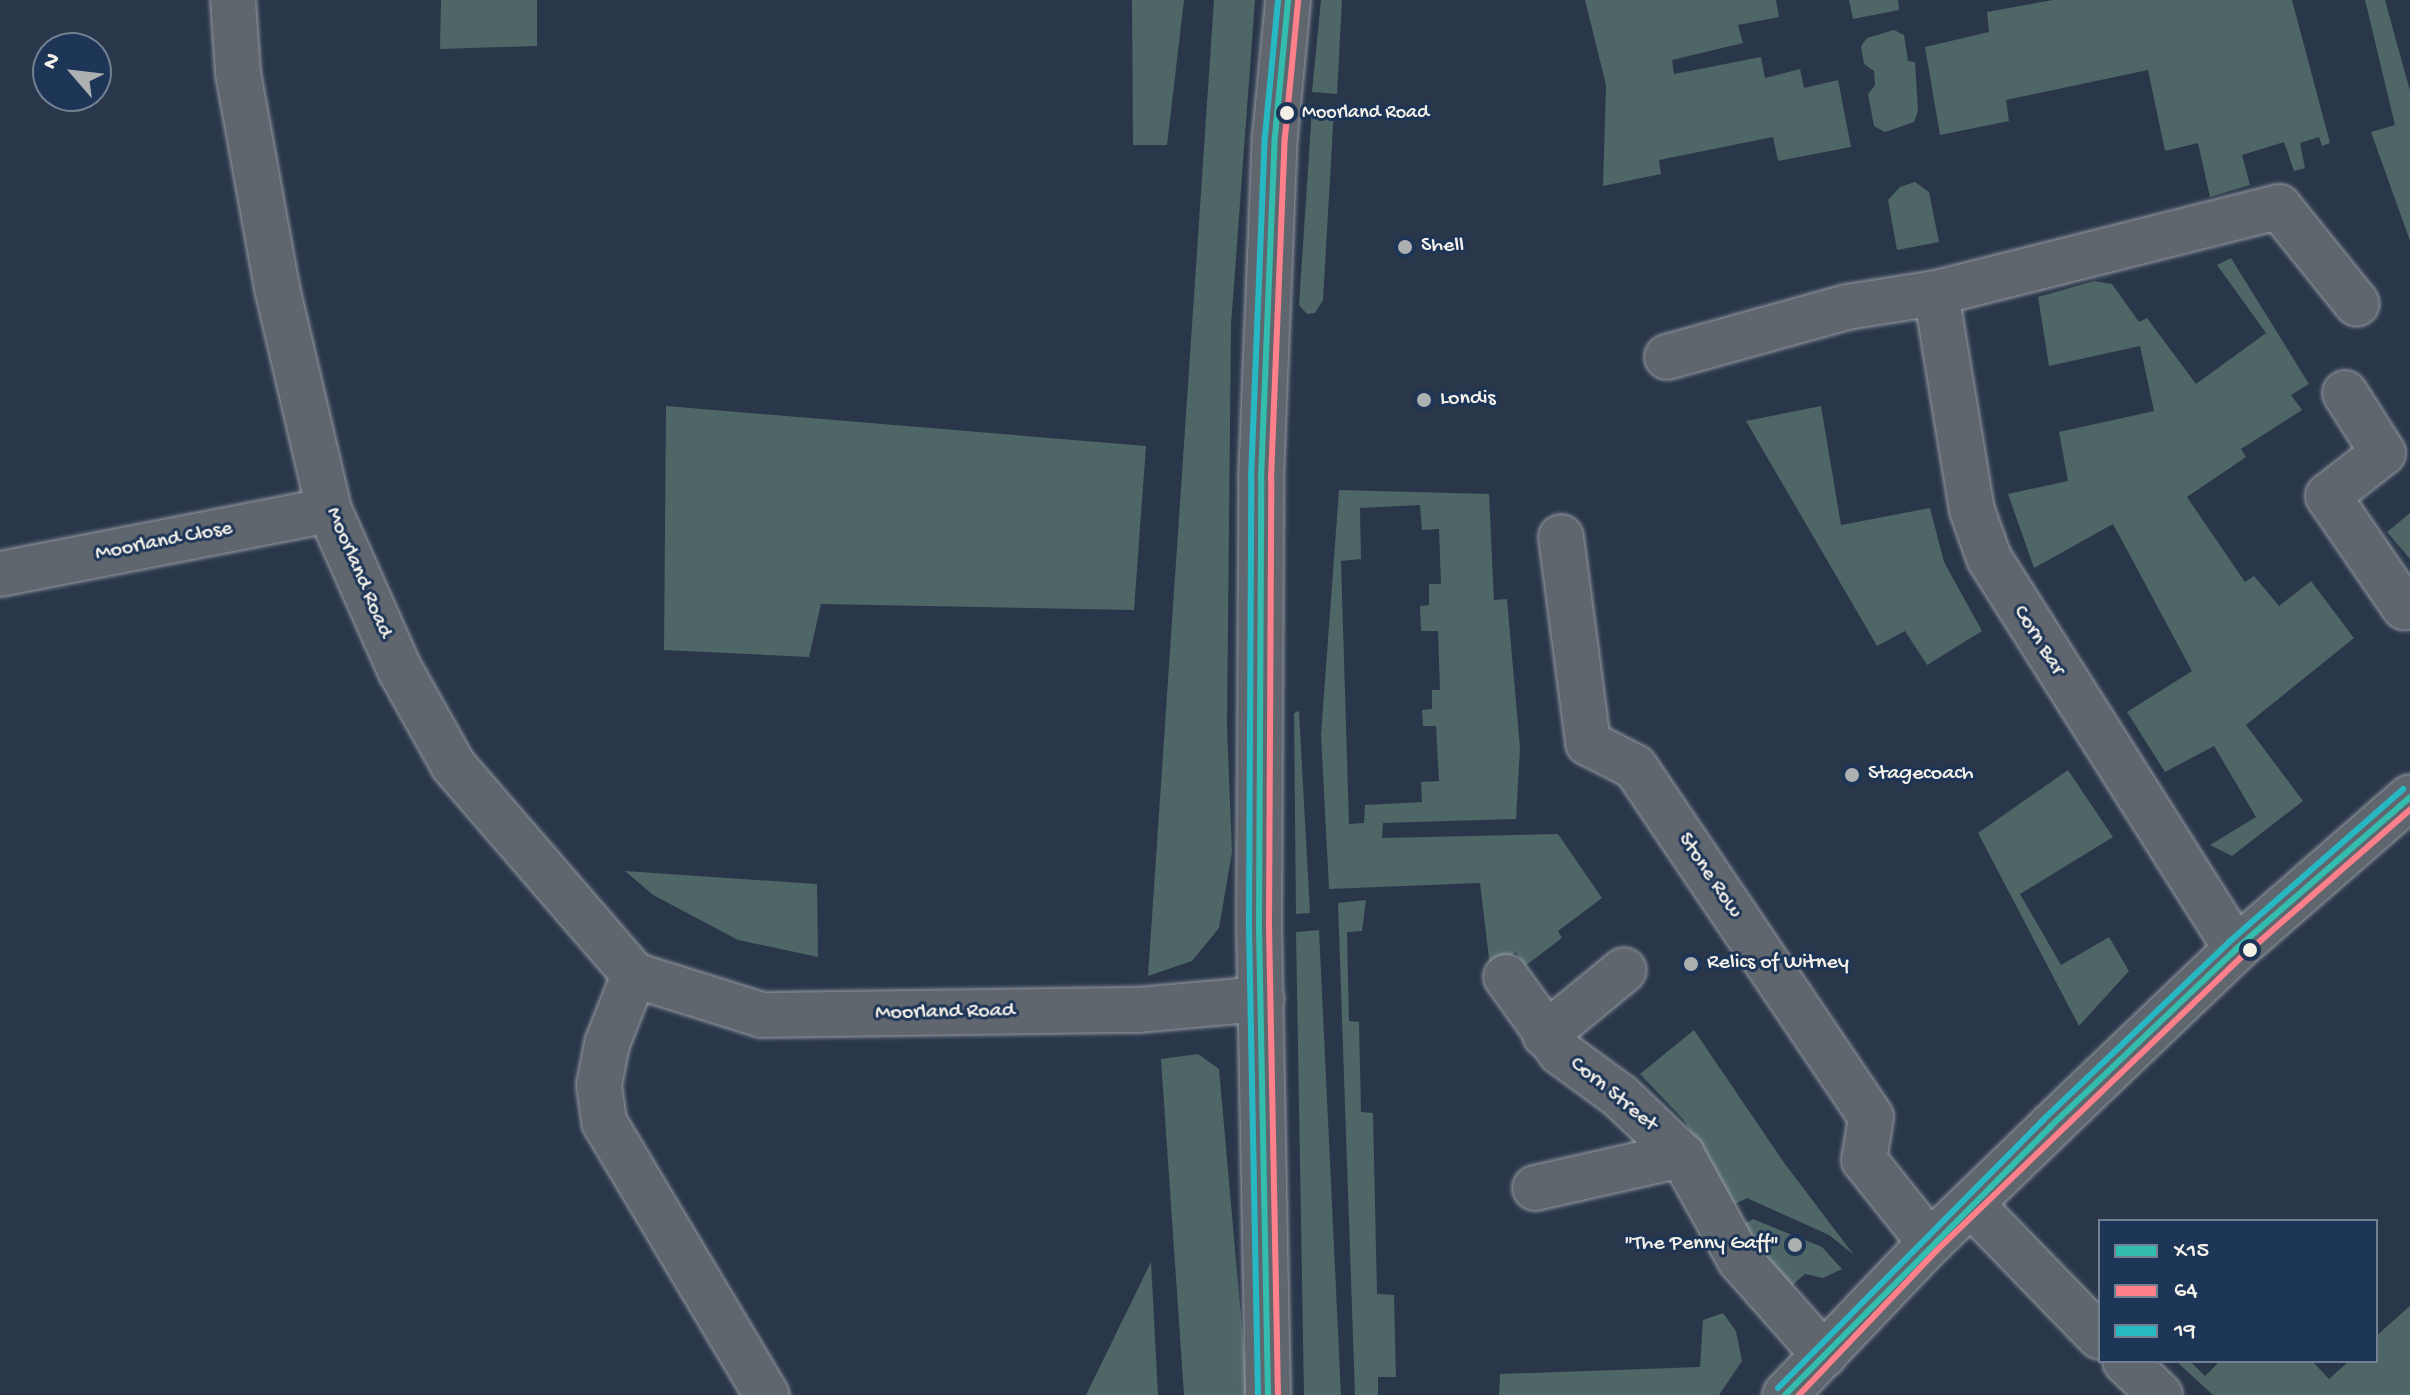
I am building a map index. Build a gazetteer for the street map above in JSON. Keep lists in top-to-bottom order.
{
  "streets": {
    "street": [
      "Moorland Close",
      "Moorland Road",
      "Corn Bar",
      "Stone Row",
      "Corn Street"
    ]
  },
  "crossings": [
    ["Moorland Close", "Moorland Road"]
  ],
  "places": [
    "Moorland Road",
    "Shell",
    "Londis",
    "Stagecoach",
    "Relics of Witney",
    "\"The Penny Gaff\""
  ],
  "lines": ["transit line X15", "transit line 19", "transit line 64"],
  "legend": ["X15", "64", "19"],
  "north": "top left"
}
